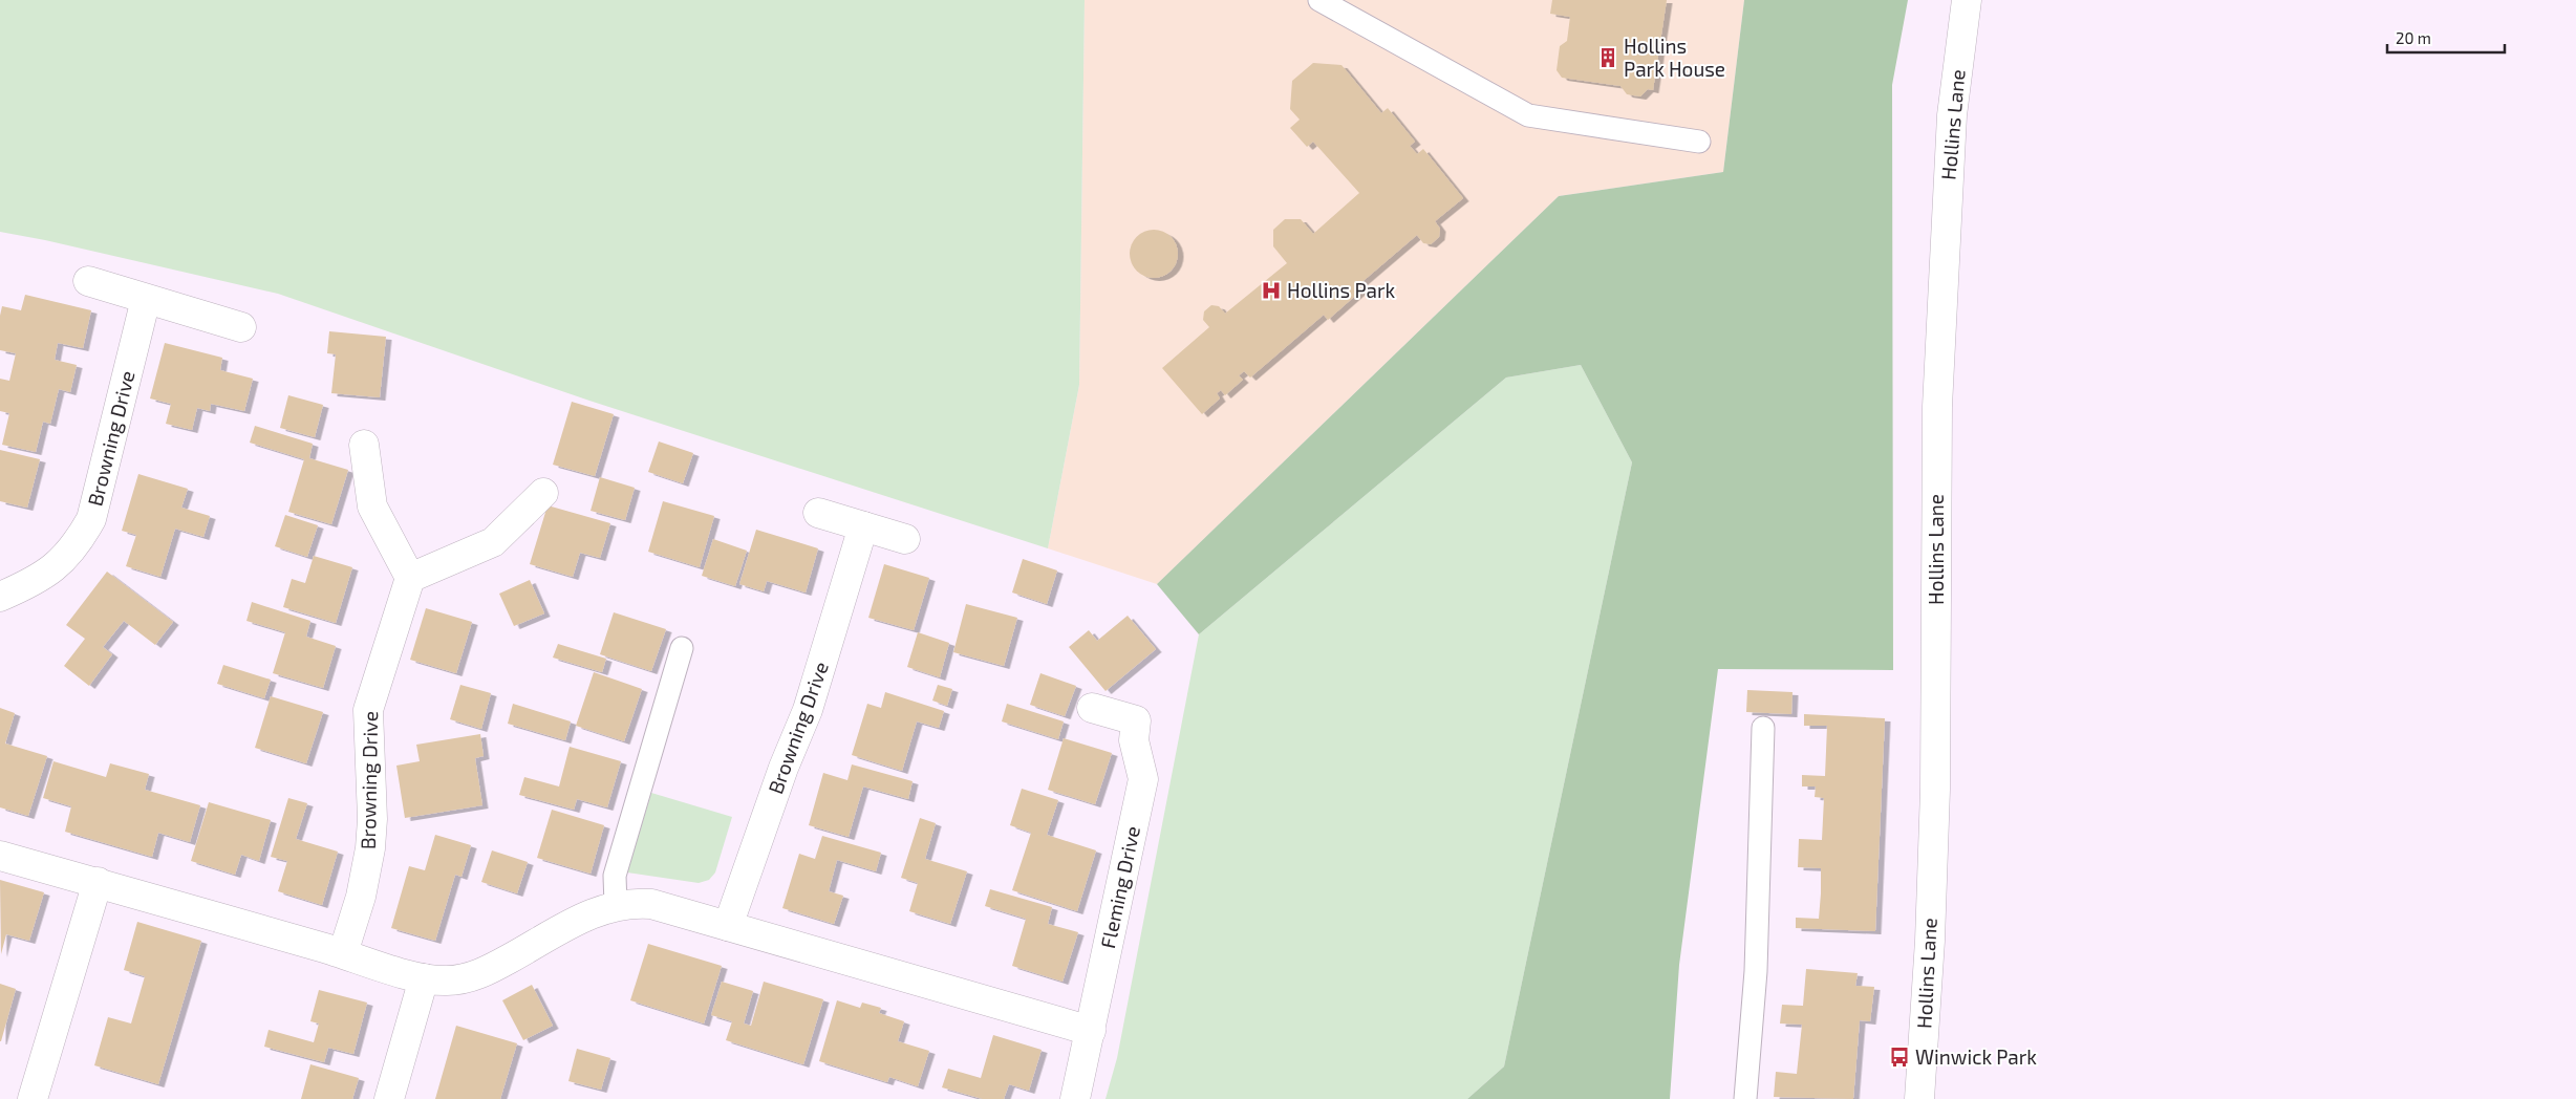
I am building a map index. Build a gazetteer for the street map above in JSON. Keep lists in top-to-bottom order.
{
  "streets": {
    "street": ["Hollins Lane", "Browning Drive", "Fleming Drive"]
  },
  "places": {
    "building": ["Hollins Park House"],
    "hospital": ["Hollins Park"],
    "bus stop": ["Winwick Park"]
  },
  "scale_bar": "20 m"
}
